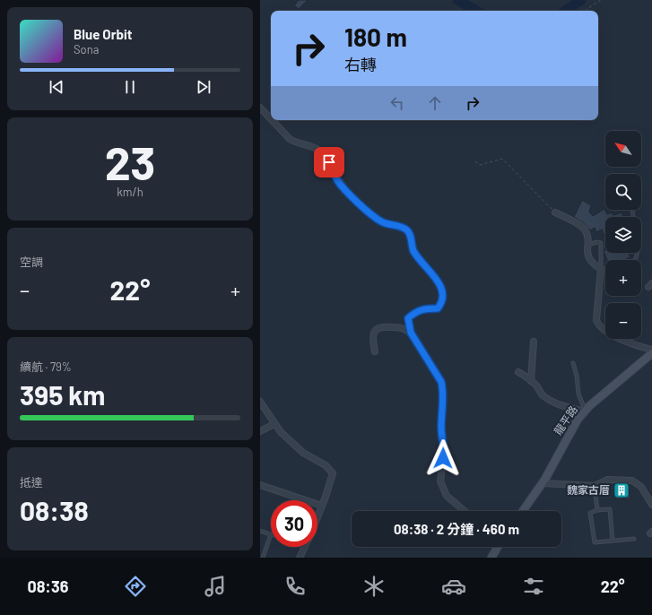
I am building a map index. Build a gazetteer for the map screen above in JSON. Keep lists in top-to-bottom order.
{
  "streets": {
    "street": ["龍平路"]
  },
  "places": {
    "building": ["魏家古厝"]
  },
  "north": "top left",
  "page": {
    "turn": ["180 m", "右轉"],
    "song": ["Blue Orbit", "Sona"],
    "tile": [
      ["23", "km/h"],
      "空調",
      ["續航 · 79%", "395 km"],
      ["抵達", "08:38"]
    ],
    "map_buttons": ["+", "−"],
    "heat": ["−", "22°", "+"],
    "limit": "30",
    "trip": "08:38 · 2 分鐘 · 460 m",
    "tabs": ["08:36", "22°"]
  }
}
